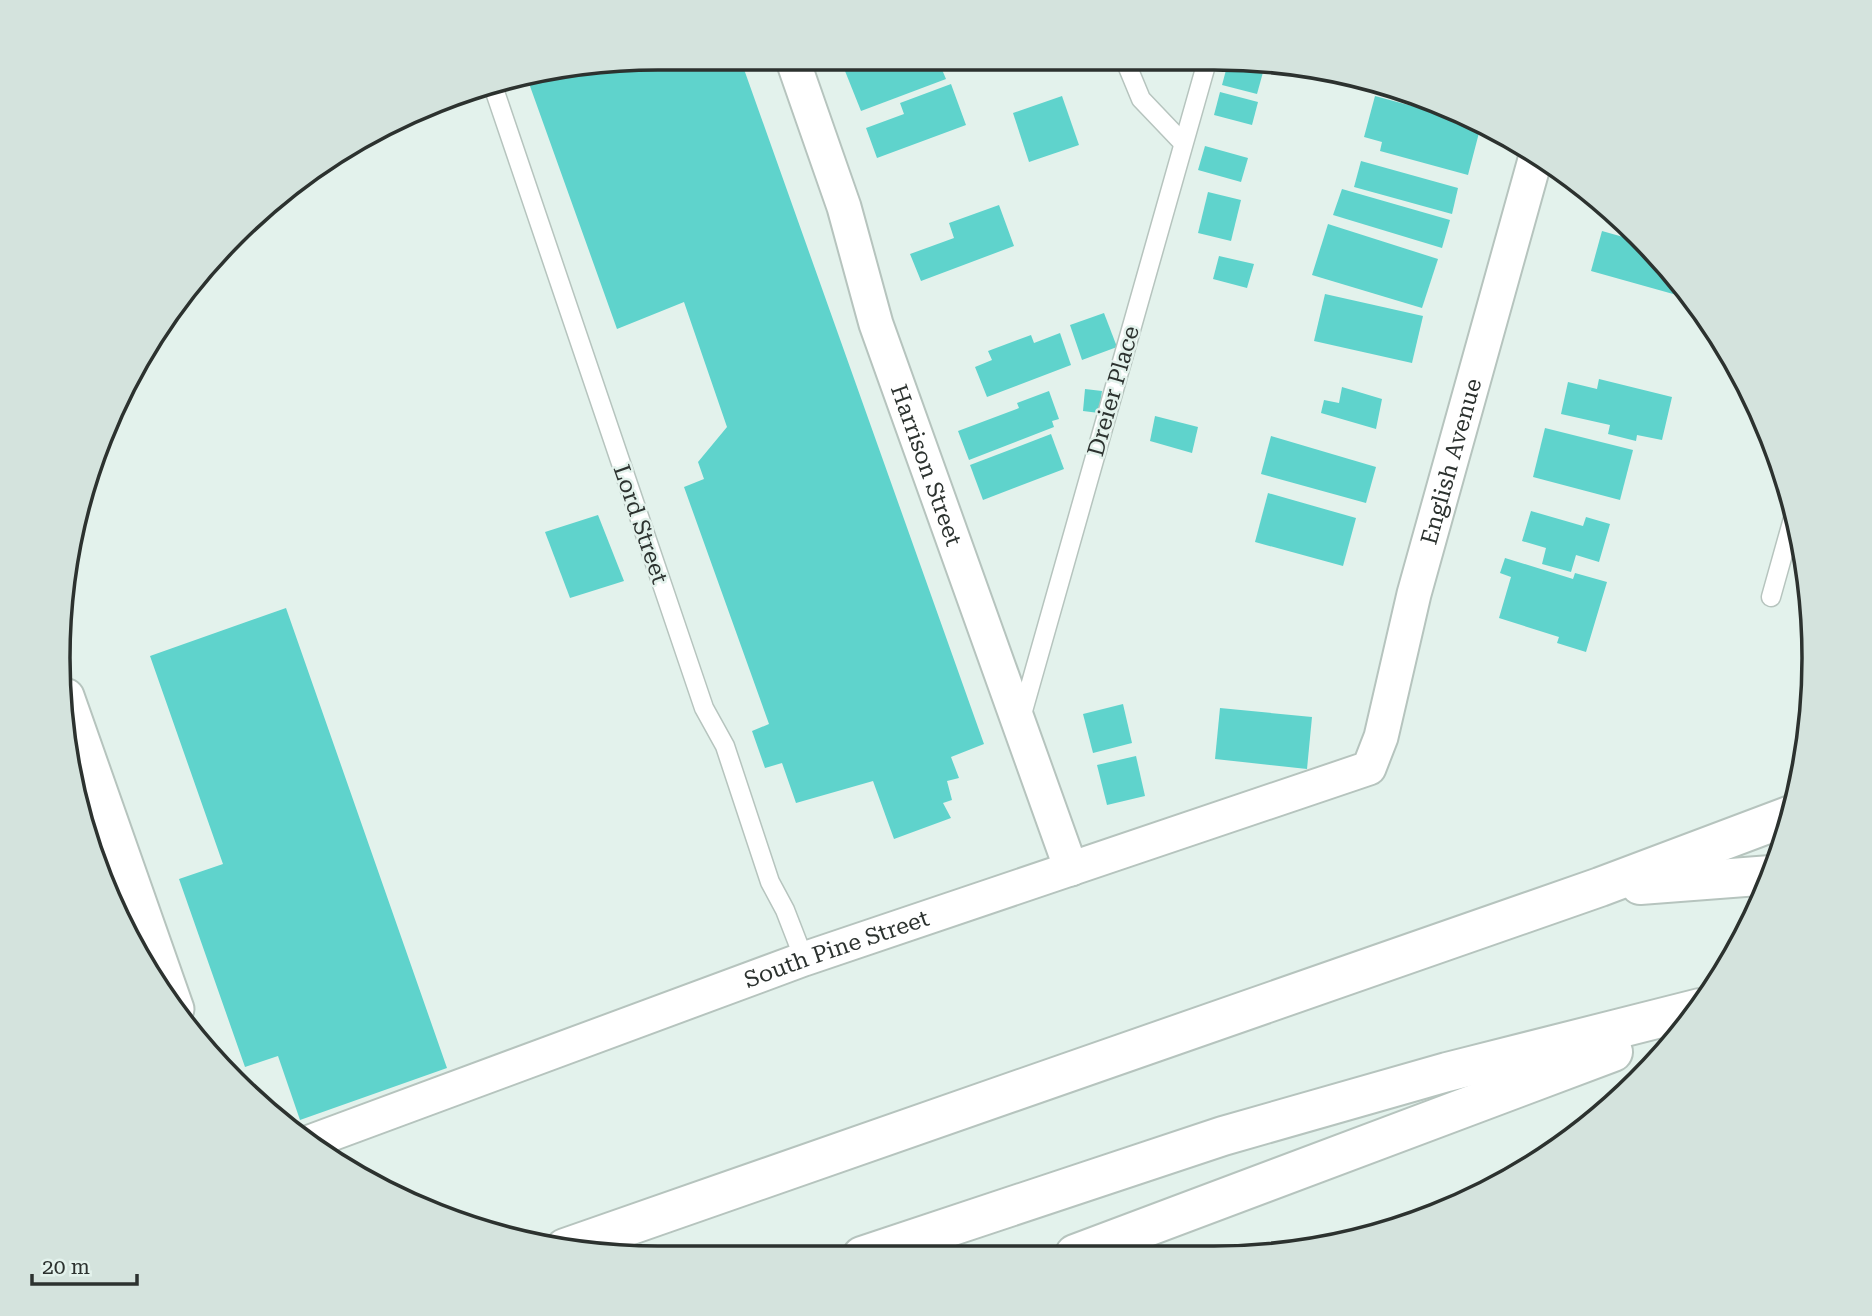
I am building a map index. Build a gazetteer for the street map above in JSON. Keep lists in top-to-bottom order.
{
  "streets": {
    "street": ["English Avenue", "Harrison Street", "South Pine Street"],
    "lane": ["Dreier Place", "Lord Street"]
  },
  "crossings": [
    ["Dreier Place", "Harrison Street"],
    ["English Avenue", "South Pine Street"],
    ["Harrison Street", "South Pine Street"],
    ["Lord Street", "South Pine Street"]
  ],
  "scale_bar": "20 m"
}
